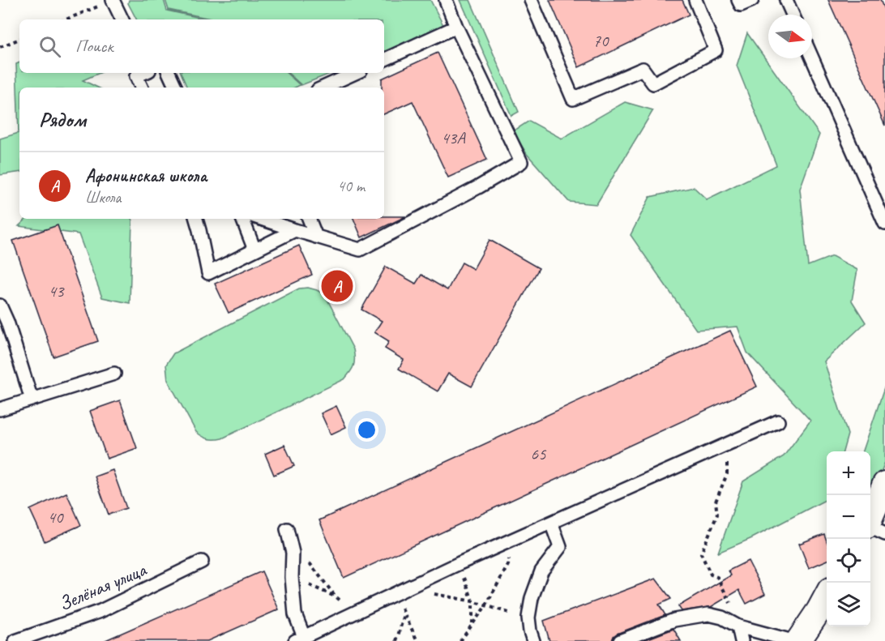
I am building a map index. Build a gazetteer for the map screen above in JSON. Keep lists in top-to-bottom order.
{
  "streets": {
    "lane": ["Зелёная улица"]
  },
  "house_numbers": [
    "70",
    "43А",
    "43",
    "65",
    "40"
  ],
  "north": "right",
  "page": {
    "search": "Поиск",
    "heading": "Рядом",
    "list": [
      {
        "mark": "A",
        "name": "Афонинская школа",
        "note": "Школа",
        "value": "40 m"
      }
    ],
    "pins": "A",
    "map_buttons": ["+", "−"]
  }
}
